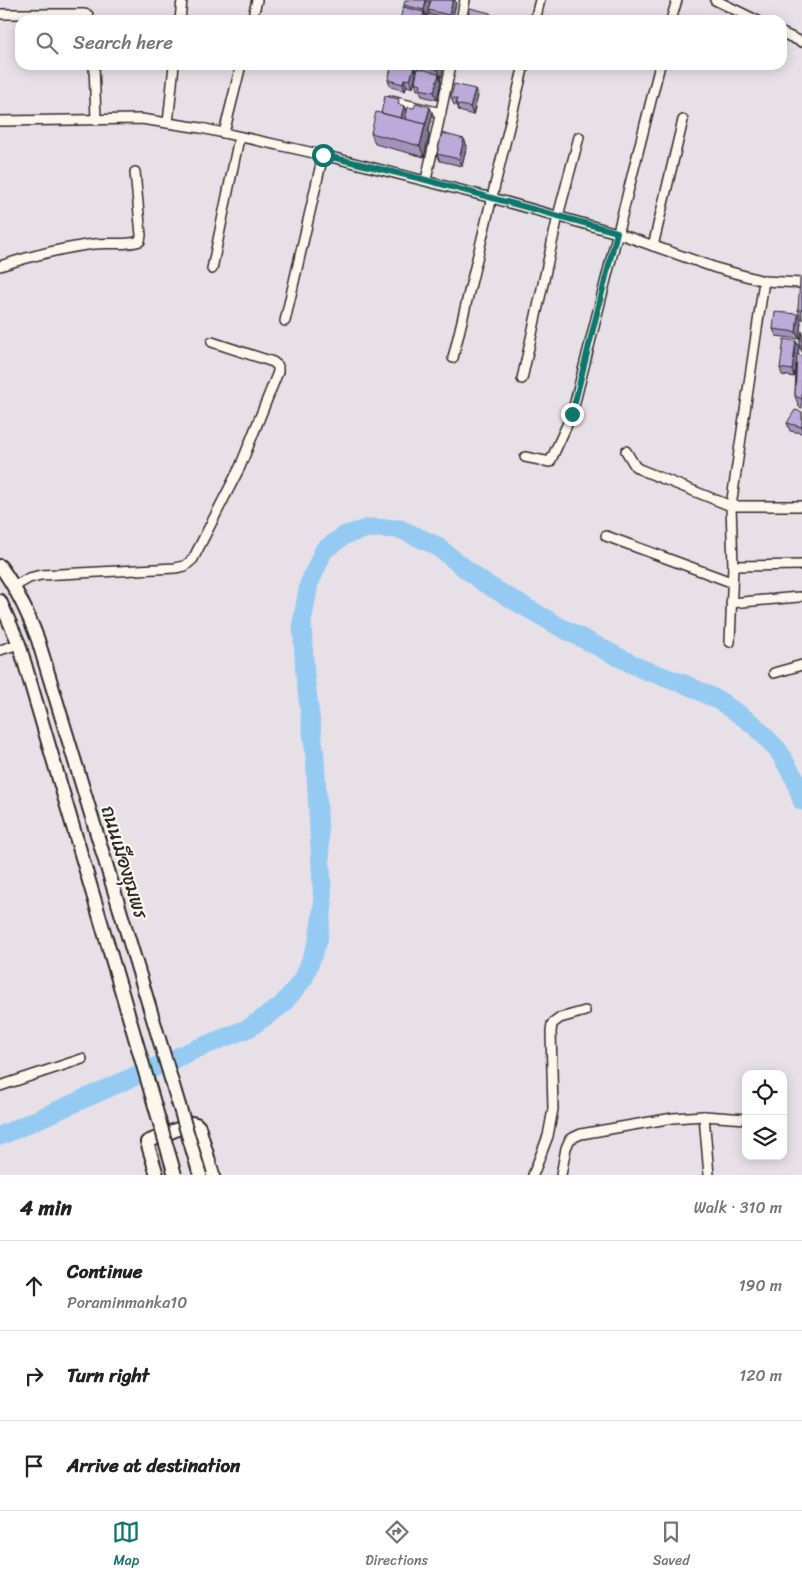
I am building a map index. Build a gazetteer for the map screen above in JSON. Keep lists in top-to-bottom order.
{
  "streets": {
    "main road": ["ถนนเมืองชุมพร"]
  },
  "page": {
    "search": "Search here",
    "heading": ["4 min", "Walk · 310 m"],
    "list": [
      ["Continue", "Poraminmanka10", "190 m"],
      ["Turn right", "120 m"],
      "Arrive at destination"
    ],
    "nav": ["Map", "Directions", "Saved"]
  }
}
